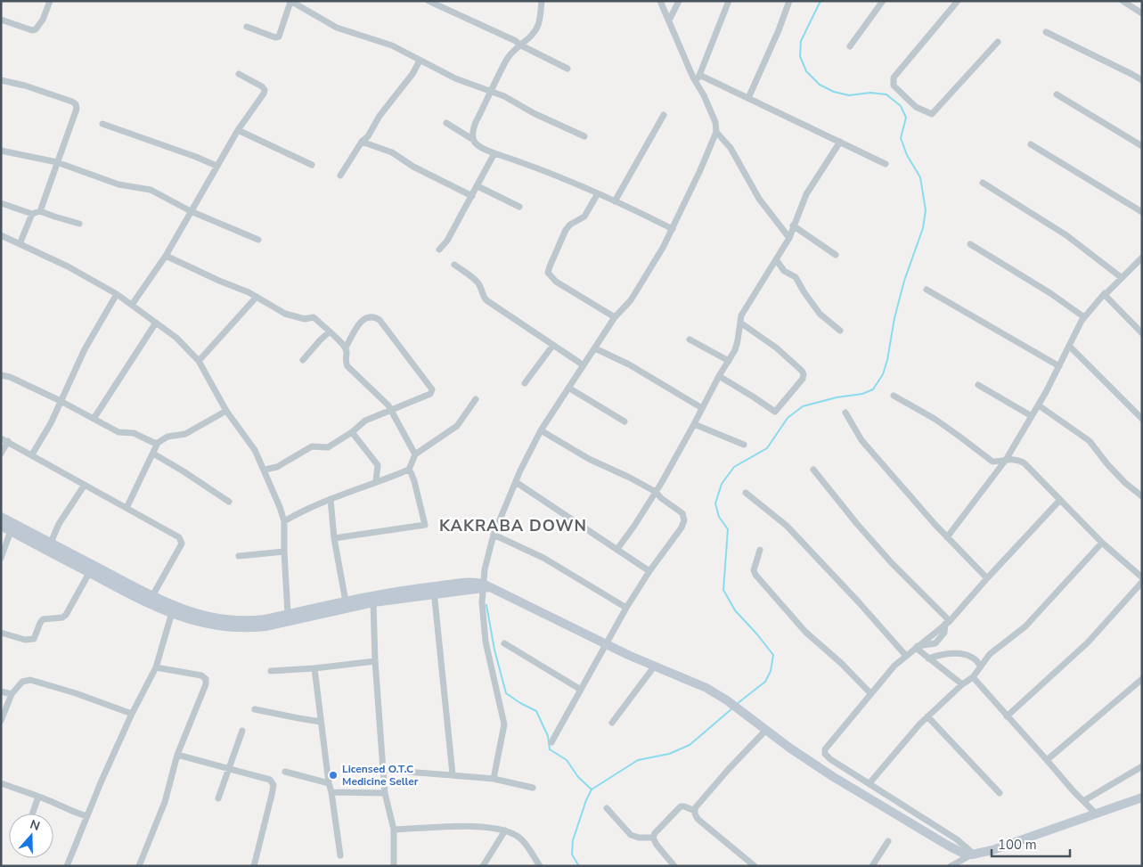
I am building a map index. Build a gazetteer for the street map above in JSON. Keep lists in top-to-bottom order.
{
  "districts": ["KAKRABA DOWN"],
  "places": ["Licensed O.T.C Medicine Seller"],
  "scale_bar": "100 m",
  "north": "top"
}
